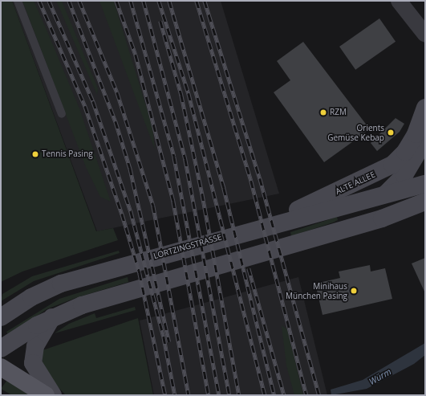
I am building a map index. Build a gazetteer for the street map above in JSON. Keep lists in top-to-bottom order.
{
  "streets": {
    "main road": ["ALTE ALLEE", "LORTZINGSTRASSE"]
  },
  "crossings": [
    ["ALTE ALLEE", "LORTZINGSTRASSE"]
  ],
  "water": ["Würm"],
  "places": [
    "RZM",
    "Orients Gemüse Kebap",
    "Tennis Pasing",
    "Minihaus München Pasing"
  ]
}
